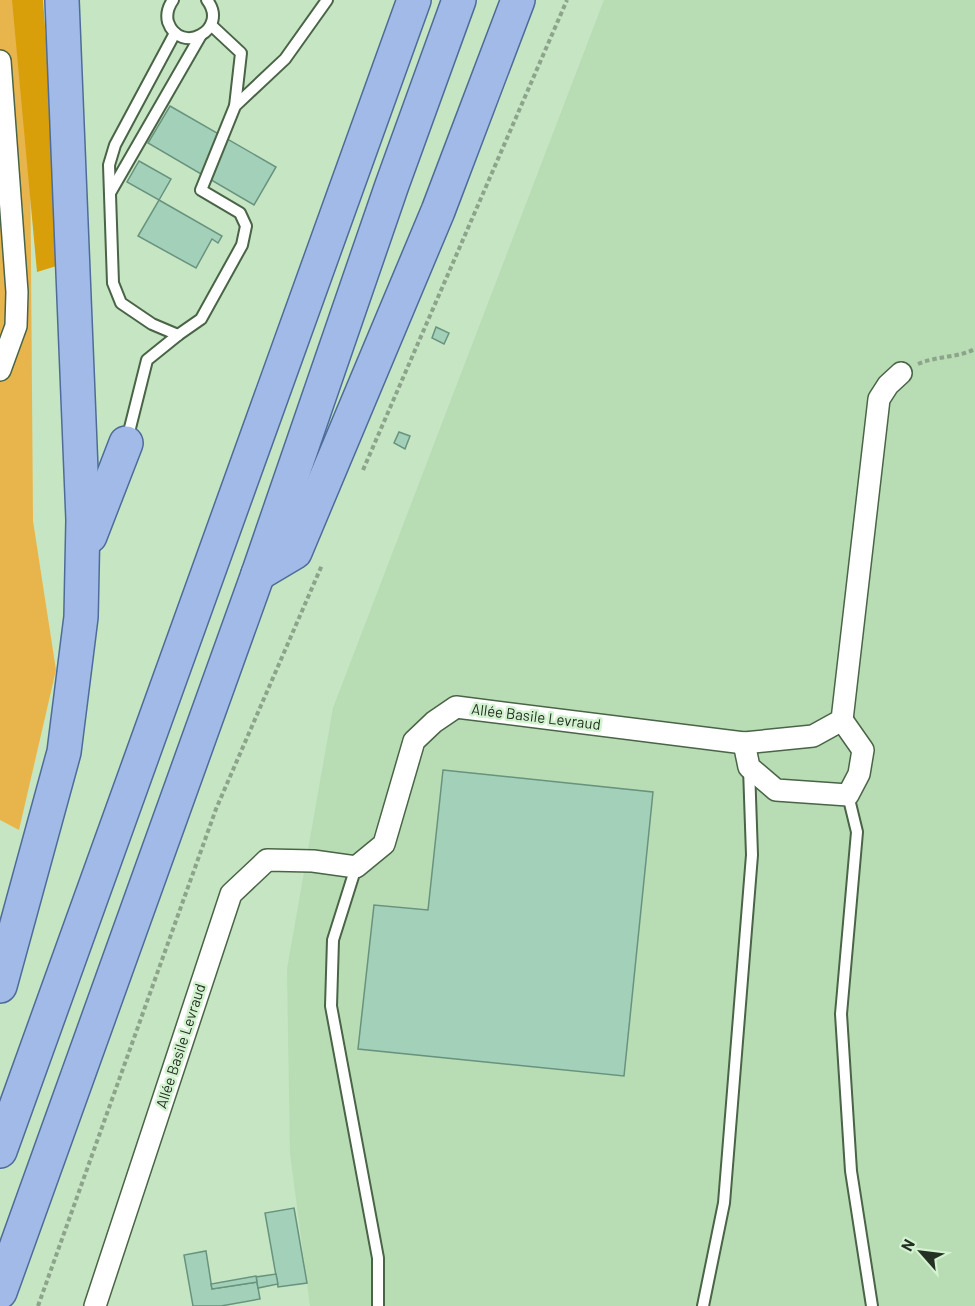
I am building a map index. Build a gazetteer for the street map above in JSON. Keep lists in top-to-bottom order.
{
  "streets": {
    "street": ["Allée Basile Levraud"]
  },
  "north": "top left"
}
